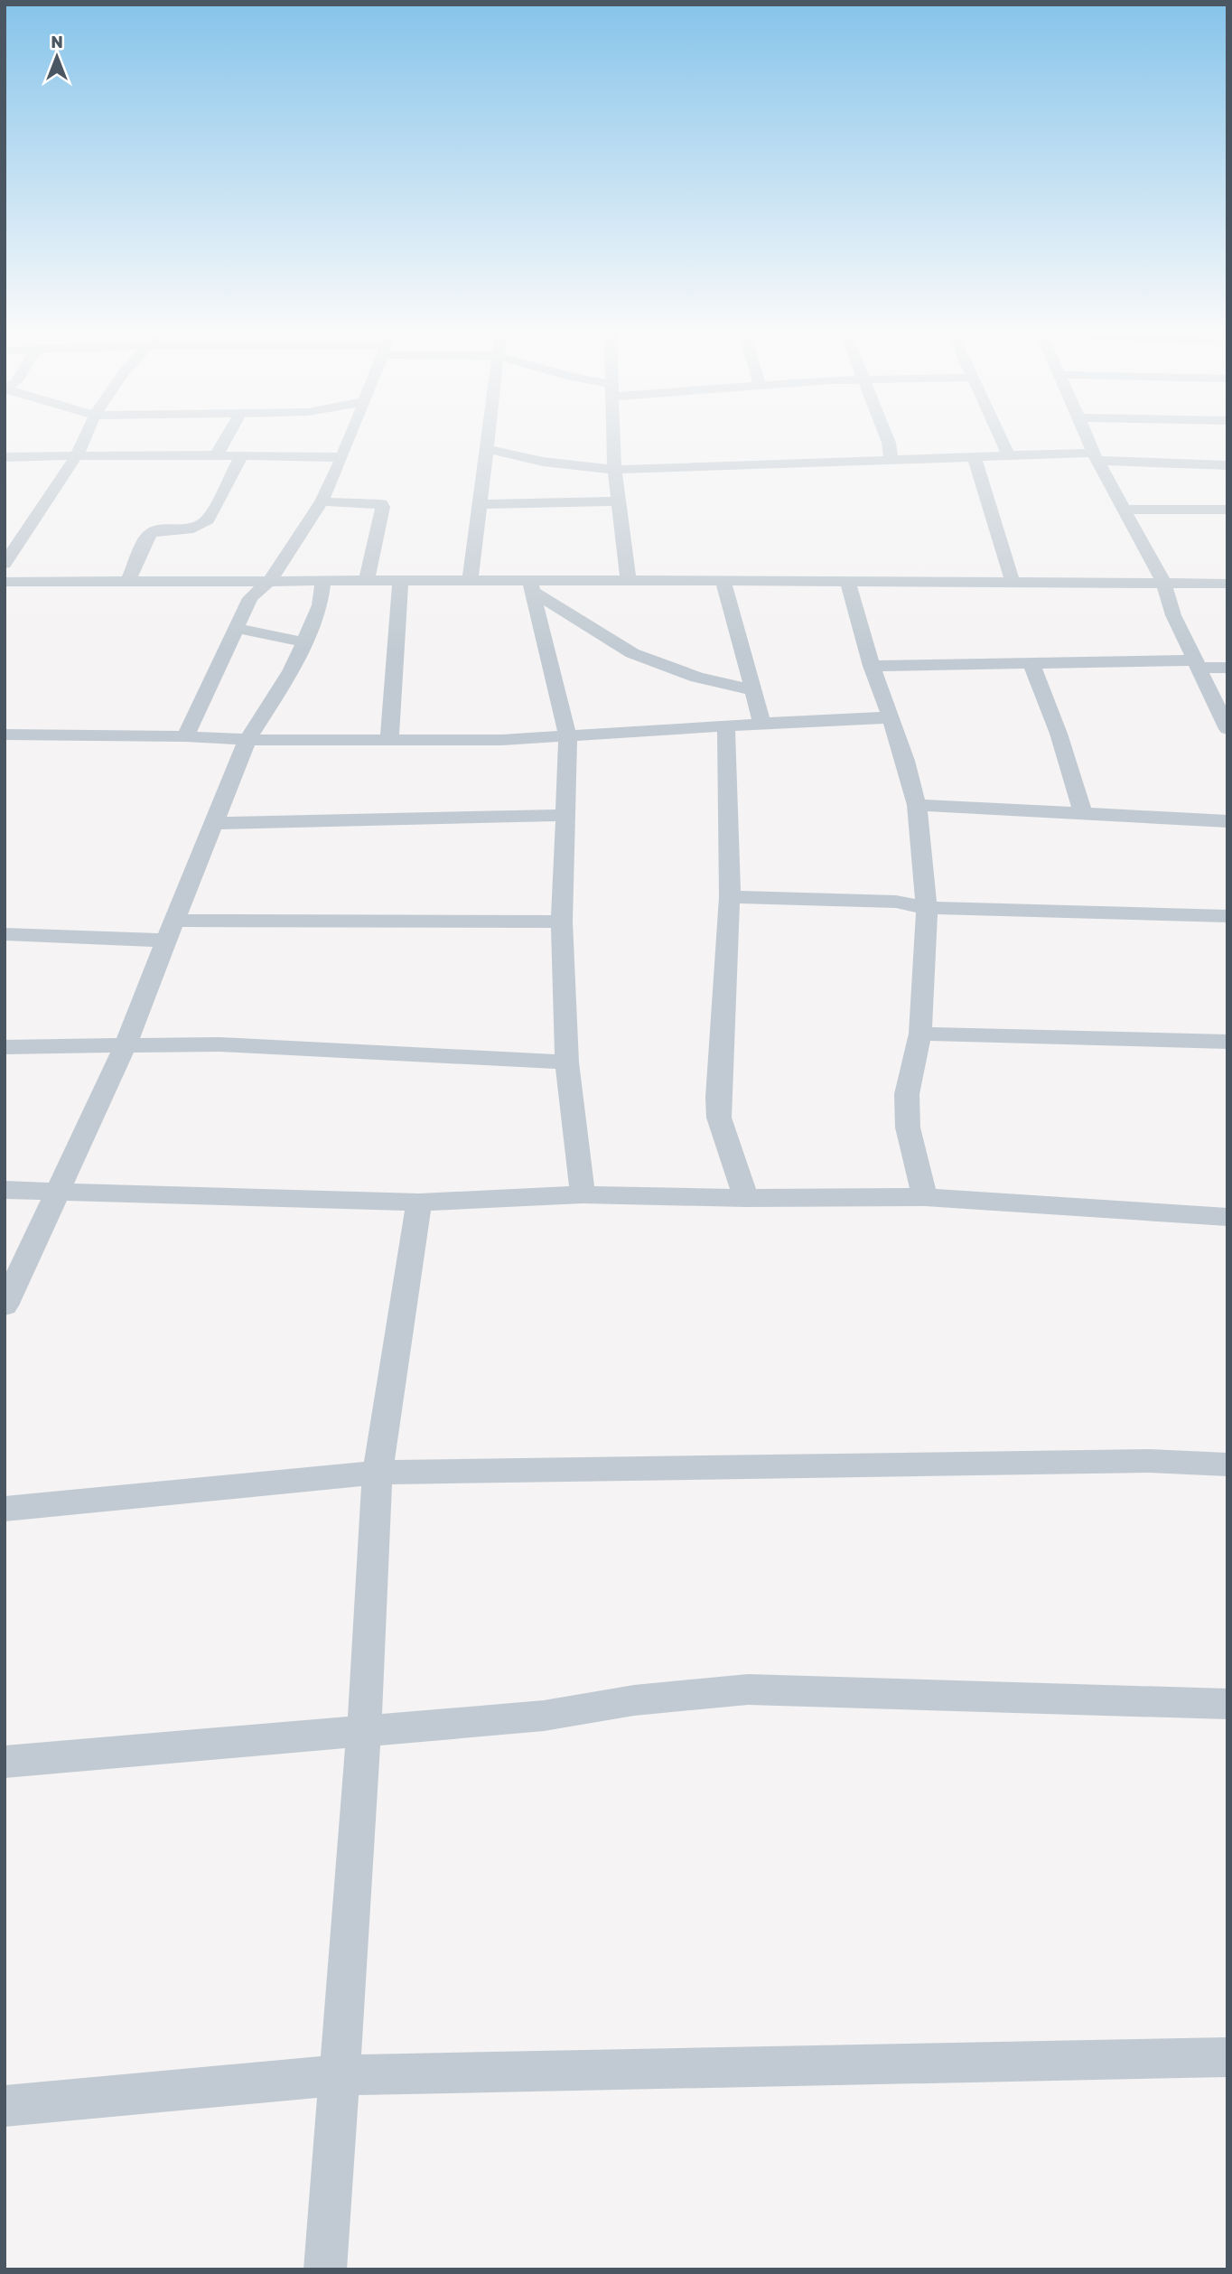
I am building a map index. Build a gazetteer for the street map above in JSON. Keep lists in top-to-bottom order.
{
  "north": "top"
}
